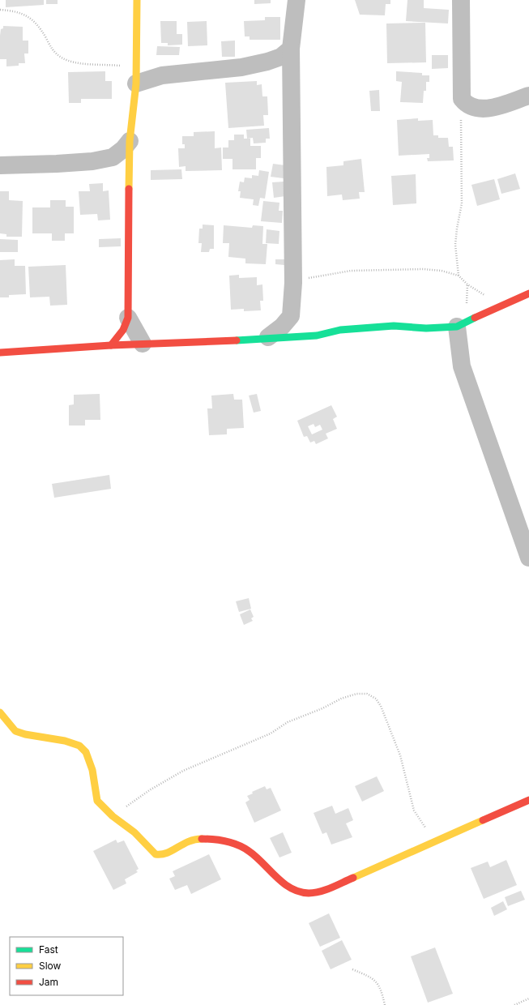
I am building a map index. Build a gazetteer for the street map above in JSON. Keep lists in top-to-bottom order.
{
  "legend": ["Fast", "Slow", "Jam"]
}
